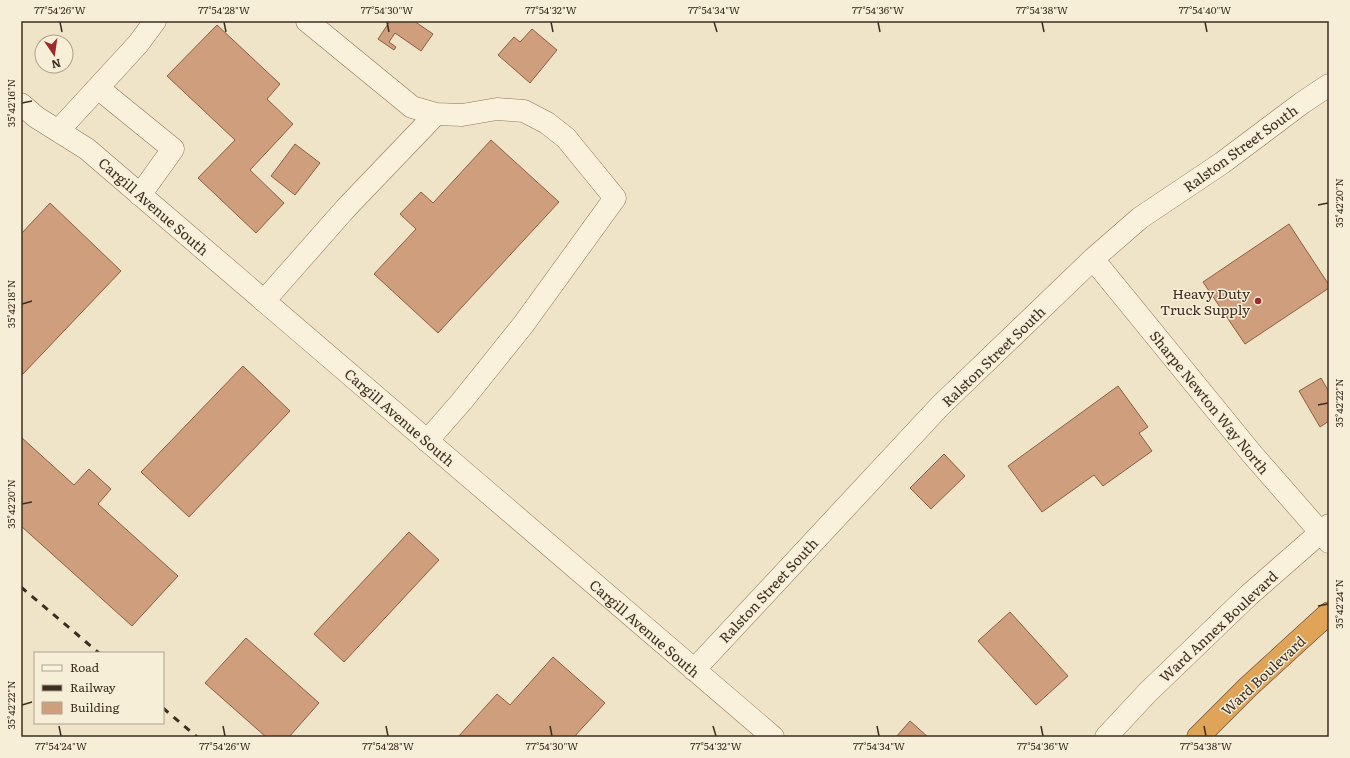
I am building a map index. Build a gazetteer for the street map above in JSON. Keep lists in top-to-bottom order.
{
  "streets": {
    "highway": ["Ward Boulevard"],
    "street": [
      "Ralston Street South",
      "Cargill Avenue South",
      "Sharpe Newton Way North",
      "Ward Annex Boulevard"
    ]
  },
  "crossings": [
    ["Ralston Street South", "Cargill Avenue South"],
    ["Ralston Street South", "Sharpe Newton Way North"],
    ["Sharpe Newton Way North", "Ward Annex Boulevard"]
  ],
  "places": ["Heavy Duty Truck Supply"],
  "legend": ["Road", "Railway", "Building"],
  "north": "bottom",
  "coordinates": [
    "77°54'26\"W",
    "77°54'28\"W",
    "77°54'30\"W",
    "77°54'32\"W",
    "77°54'34\"W",
    "77°54'36\"W",
    "77°54'38\"W",
    "77°54'40\"W",
    "35°42'16\"N",
    "35°42'20\"N",
    "35°42'18\"N",
    "35°42'22\"N",
    "35°42'24\"N",
    "77°54'24\"W"
  ]
}
